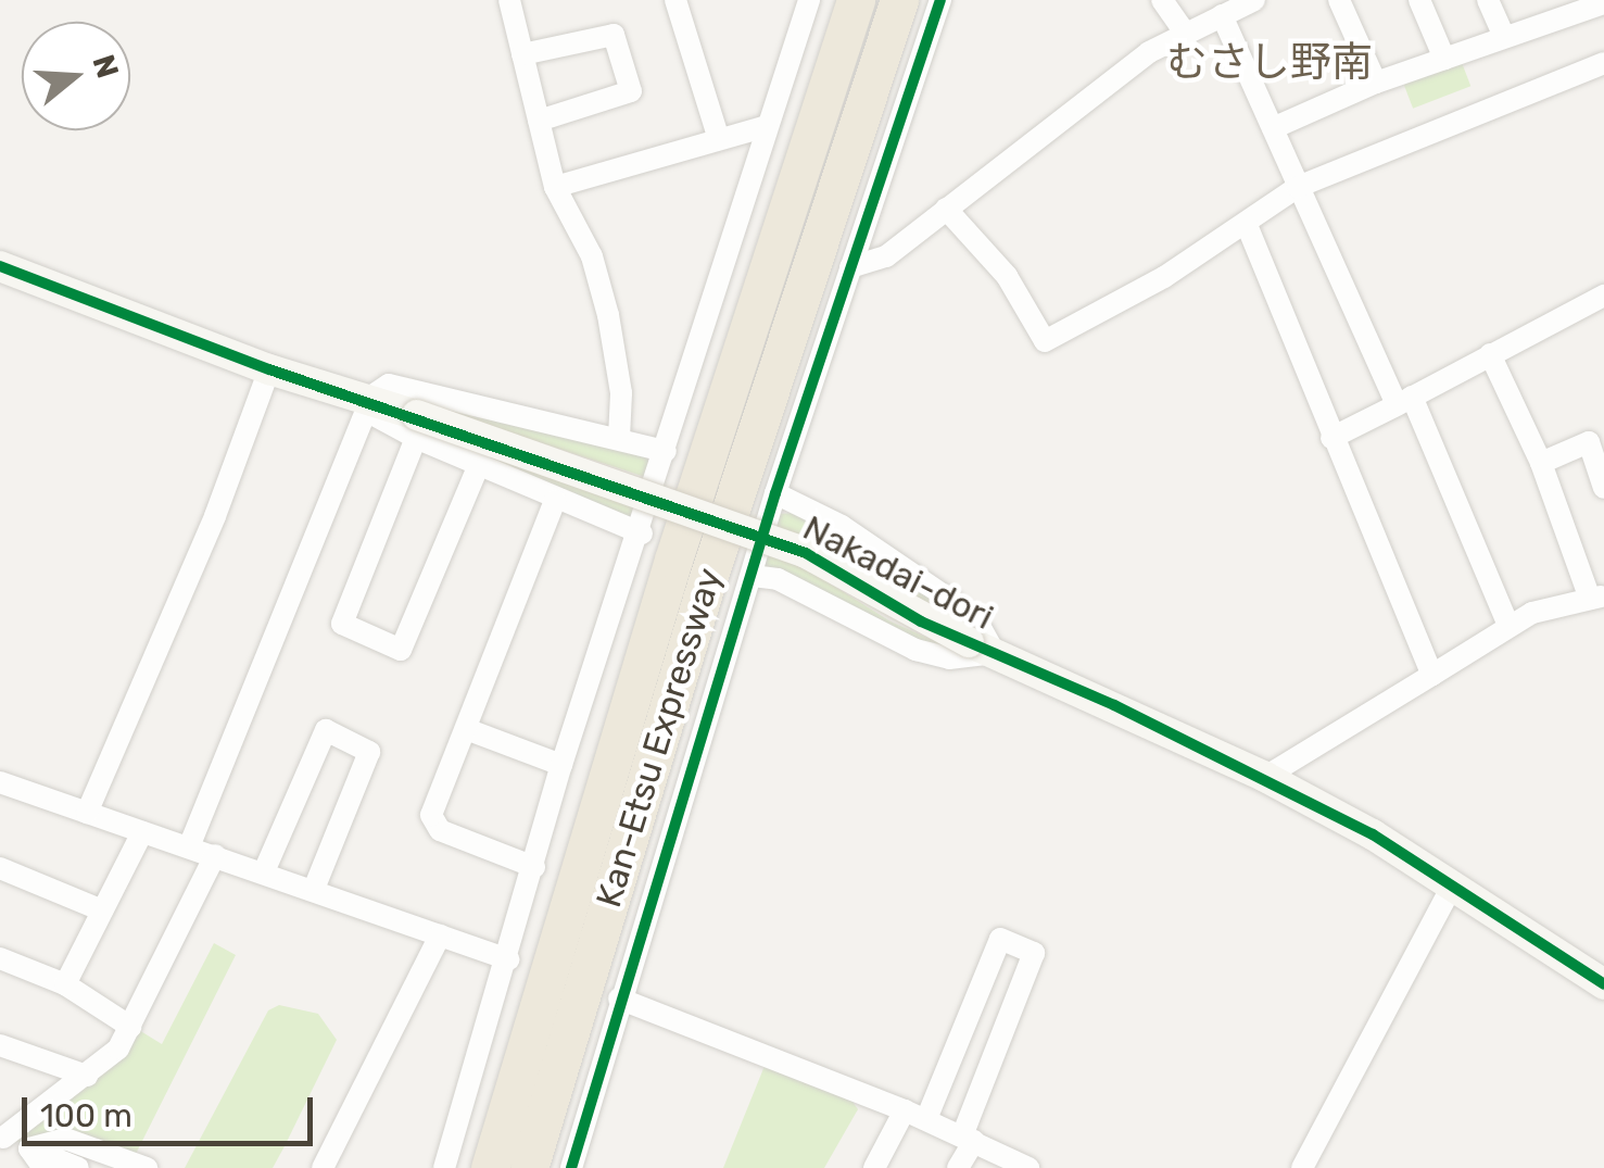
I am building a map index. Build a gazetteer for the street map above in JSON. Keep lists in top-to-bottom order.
{
  "streets": {
    "highway": ["Kan-Etsu Expressway"],
    "street": ["Nakadai-dori"]
  },
  "districts": ["むさし野南"],
  "scale_bar": "100 m",
  "north": "right"
}
